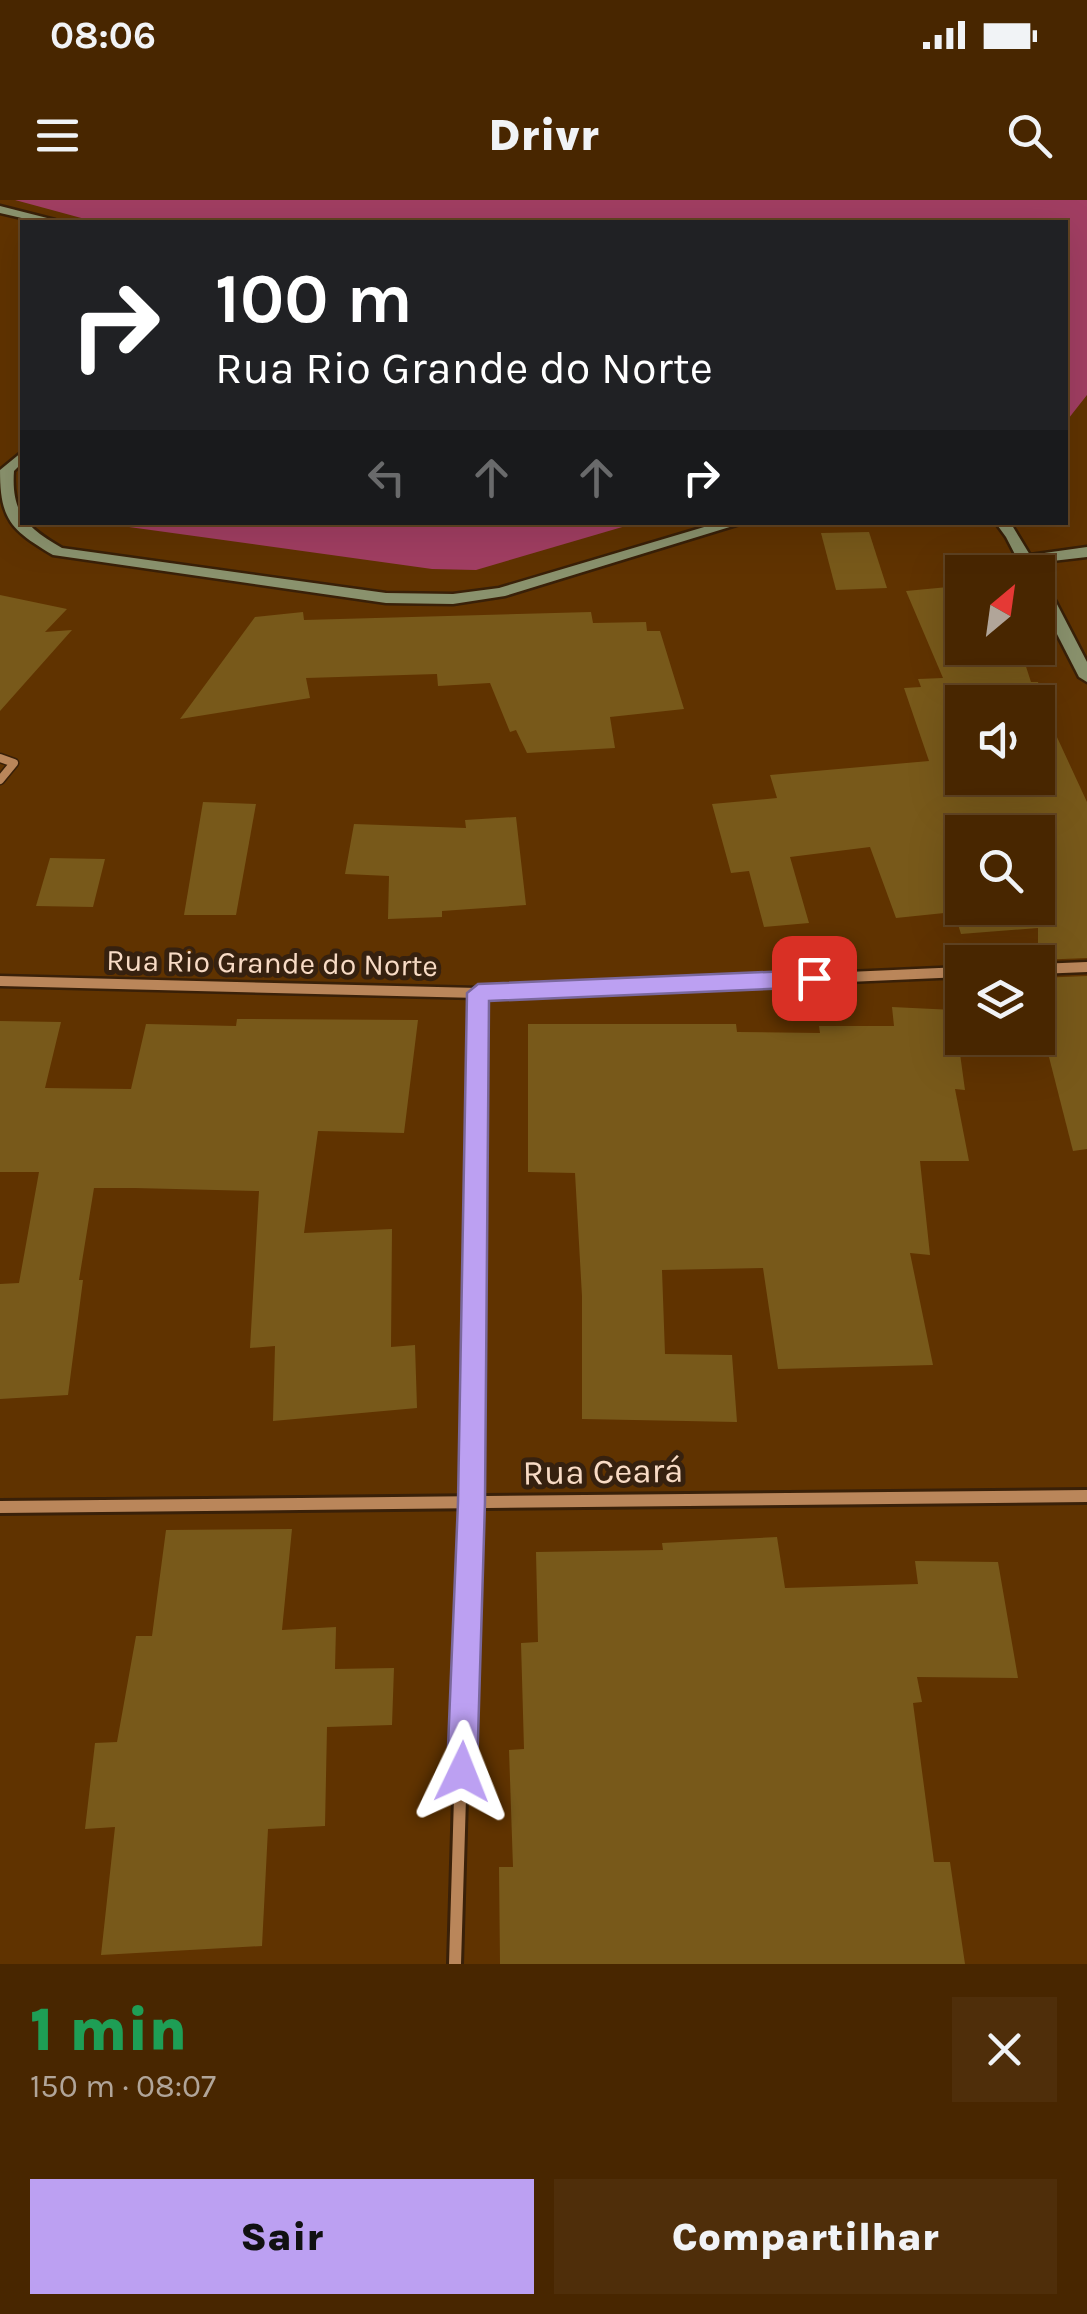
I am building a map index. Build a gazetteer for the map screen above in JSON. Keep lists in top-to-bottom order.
{
  "streets": {
    "street": ["Rua Rio Grande do Norte", "Rua Ceará"]
  },
  "north": "top right",
  "page": {
    "status": "08:06",
    "header": "Drivr",
    "turn": ["100 m", "Rua Rio Grande do Norte"],
    "heading": ["1 min", "150 m · 08:07"],
    "buttons": ["Sair", "Compartilhar"]
  }
}
